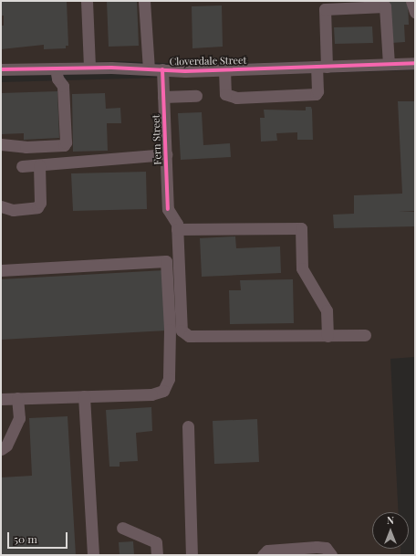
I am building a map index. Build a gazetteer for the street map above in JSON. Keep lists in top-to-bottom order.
{
  "streets": {
    "street": ["Cloverdale Street", "Fern Street"]
  },
  "crossings": [
    ["Cloverdale Street", "Fern Street"]
  ],
  "scale_bar": "50 m",
  "north": "top"
}
